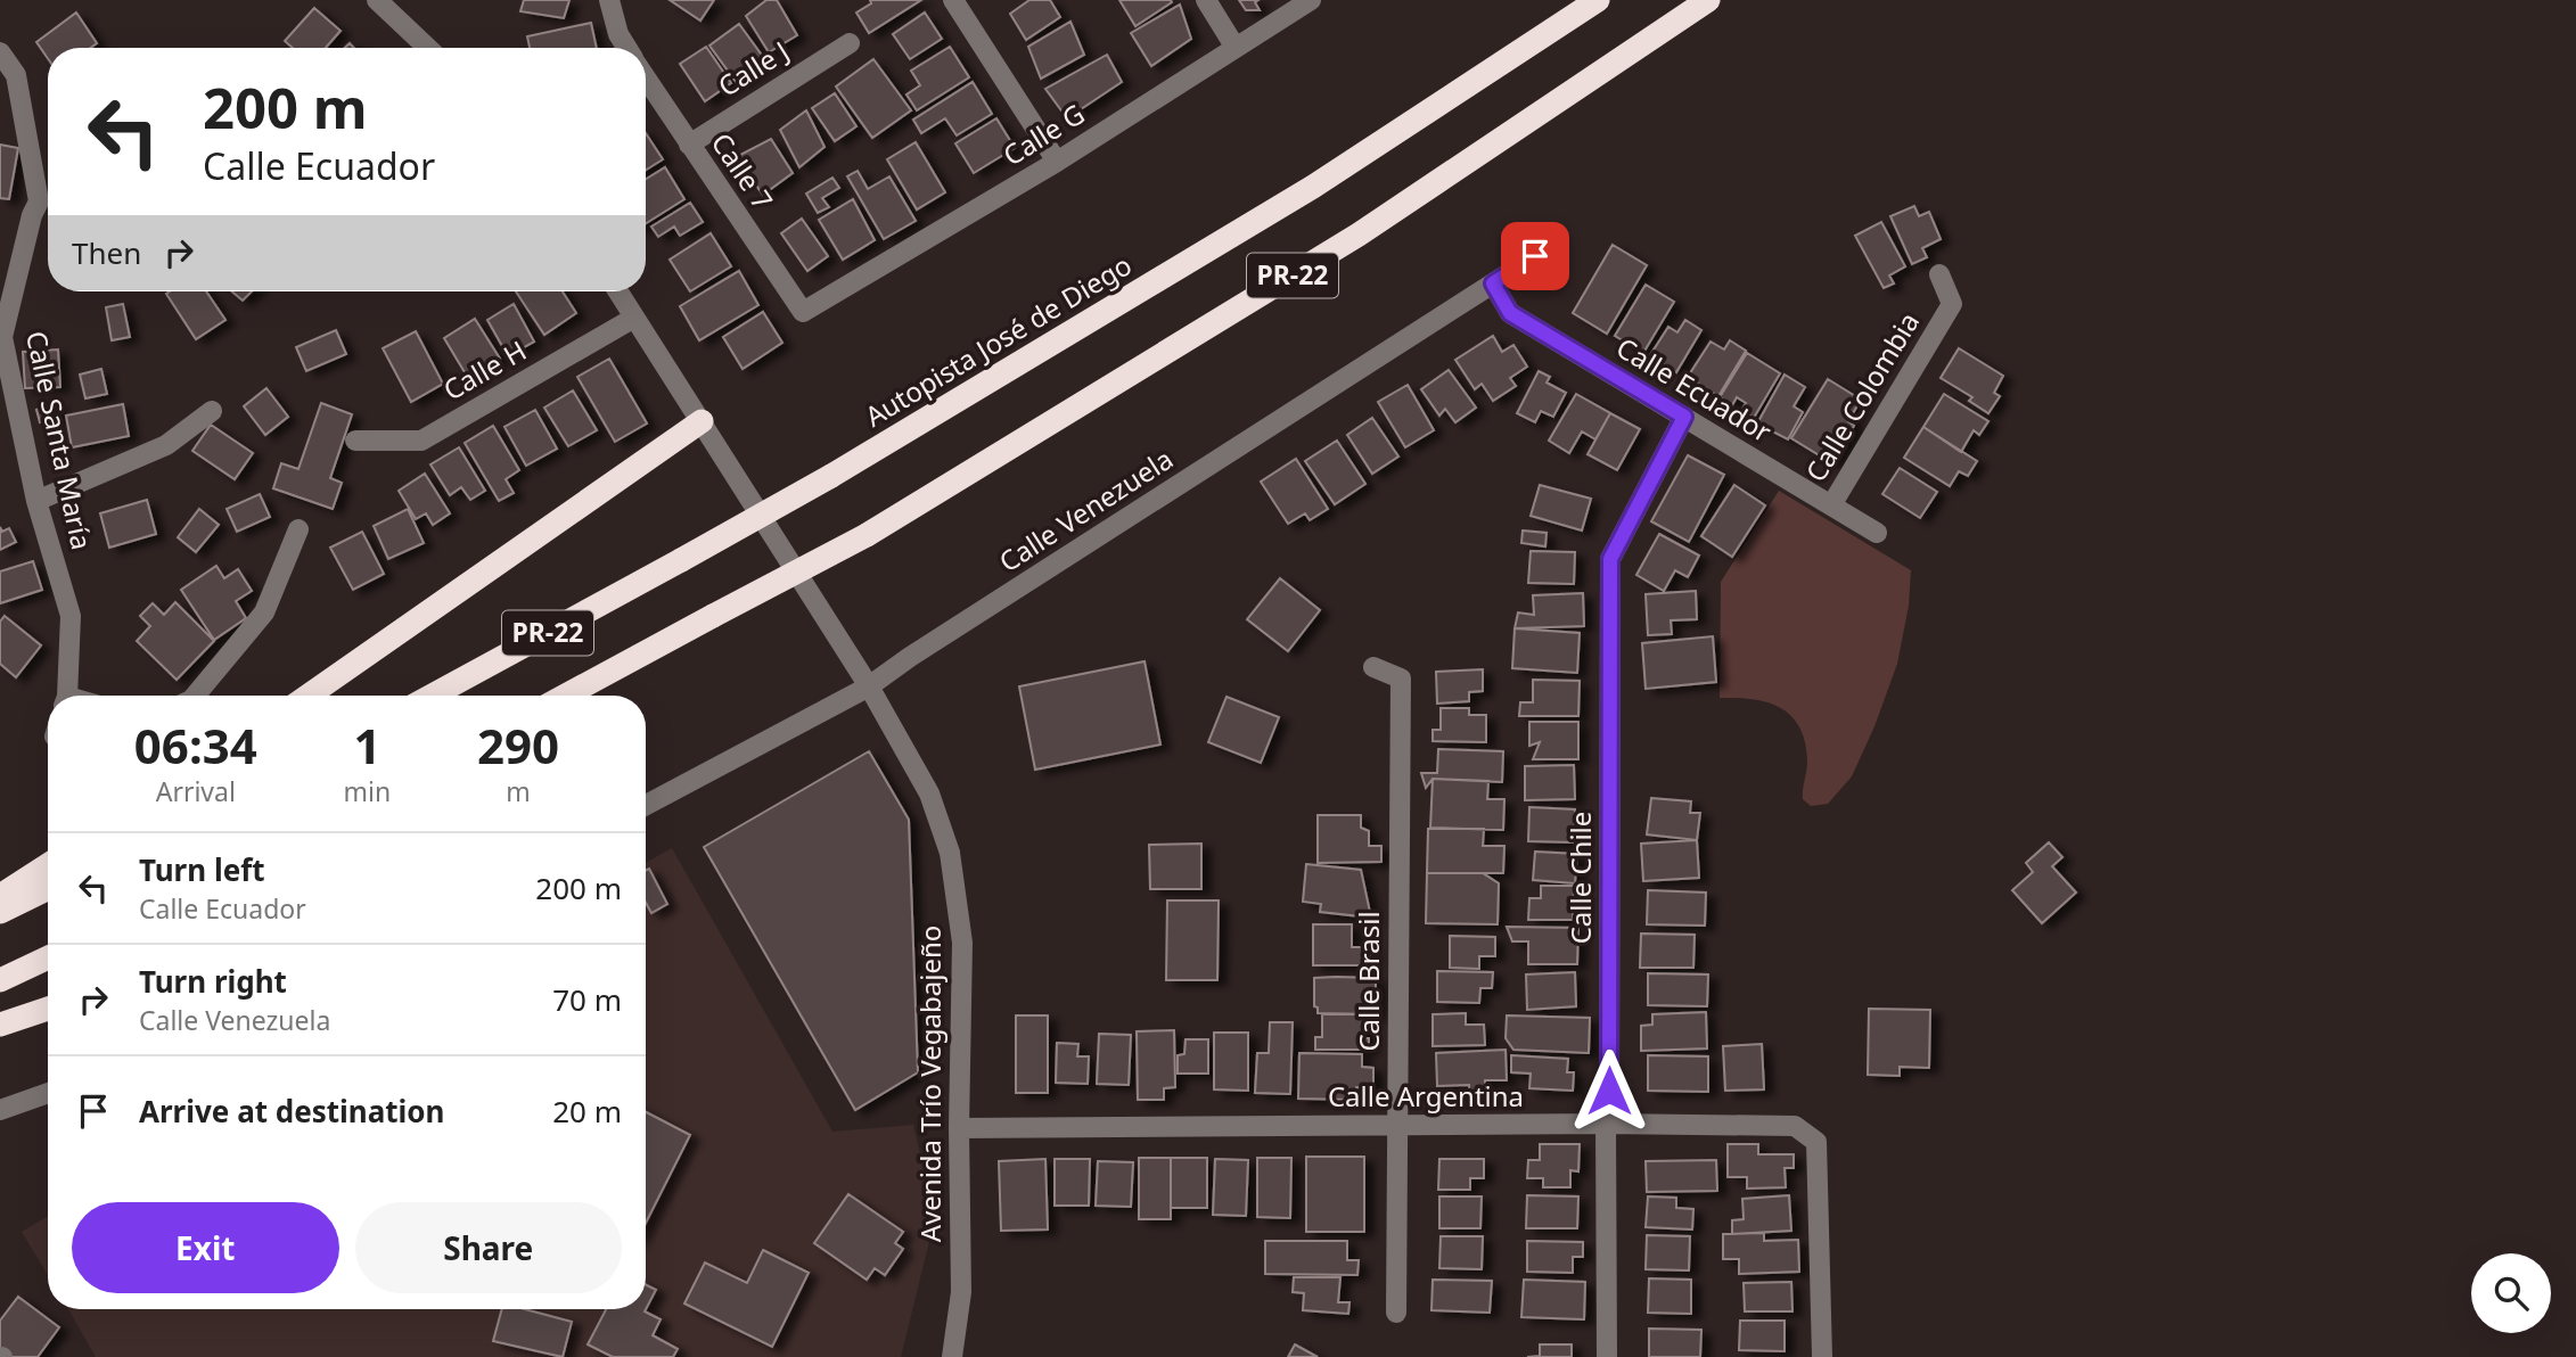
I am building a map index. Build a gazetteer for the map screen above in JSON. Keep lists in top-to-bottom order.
{
  "streets": {
    "highway": ["PR-22", "Autopista José de Diego"],
    "street": [
      "Calle J",
      "Calle G",
      "Calle 7",
      "Calle H",
      "Calle Ecuador",
      "Calle Colombia",
      "Calle Santa María",
      "Calle Venezuela",
      "Calle Chile",
      "Calle Brasil",
      "Avenida Trío Vegabajeño",
      "Calle Argentina"
    ]
  },
  "crossings": [
    ["Calle J", "Calle 7"],
    ["Calle G", "Calle 7"],
    ["Calle H", "Avenida Trío Vegabajeño"],
    ["Calle Ecuador", "Calle Colombia"],
    ["Calle Ecuador", "Calle Venezuela"],
    ["Calle Ecuador", "Calle Chile"],
    ["Calle Venezuela", "Avenida Trío Vegabajeño"],
    ["Calle Chile", "Calle Argentina"],
    ["Calle Brasil", "Calle Argentina"],
    ["Avenida Trío Vegabajeño", "Calle Argentina"]
  ],
  "page": {
    "turn": ["200 m", "Calle Ecuador"],
    "then": "Then",
    "eta": [
      "06:34",
      "Arrival",
      "1",
      "min",
      "290",
      "m"
    ],
    "list": [
      {
        "name": "Turn left",
        "note": "Calle Ecuador",
        "value": "200 m"
      },
      {
        "name": "Turn right",
        "note": "Calle Venezuela",
        "value": "70 m"
      },
      {
        "name": "Arrive at destination",
        "value": "20 m"
      }
    ],
    "buttons": ["Exit", "Share"]
  }
}
